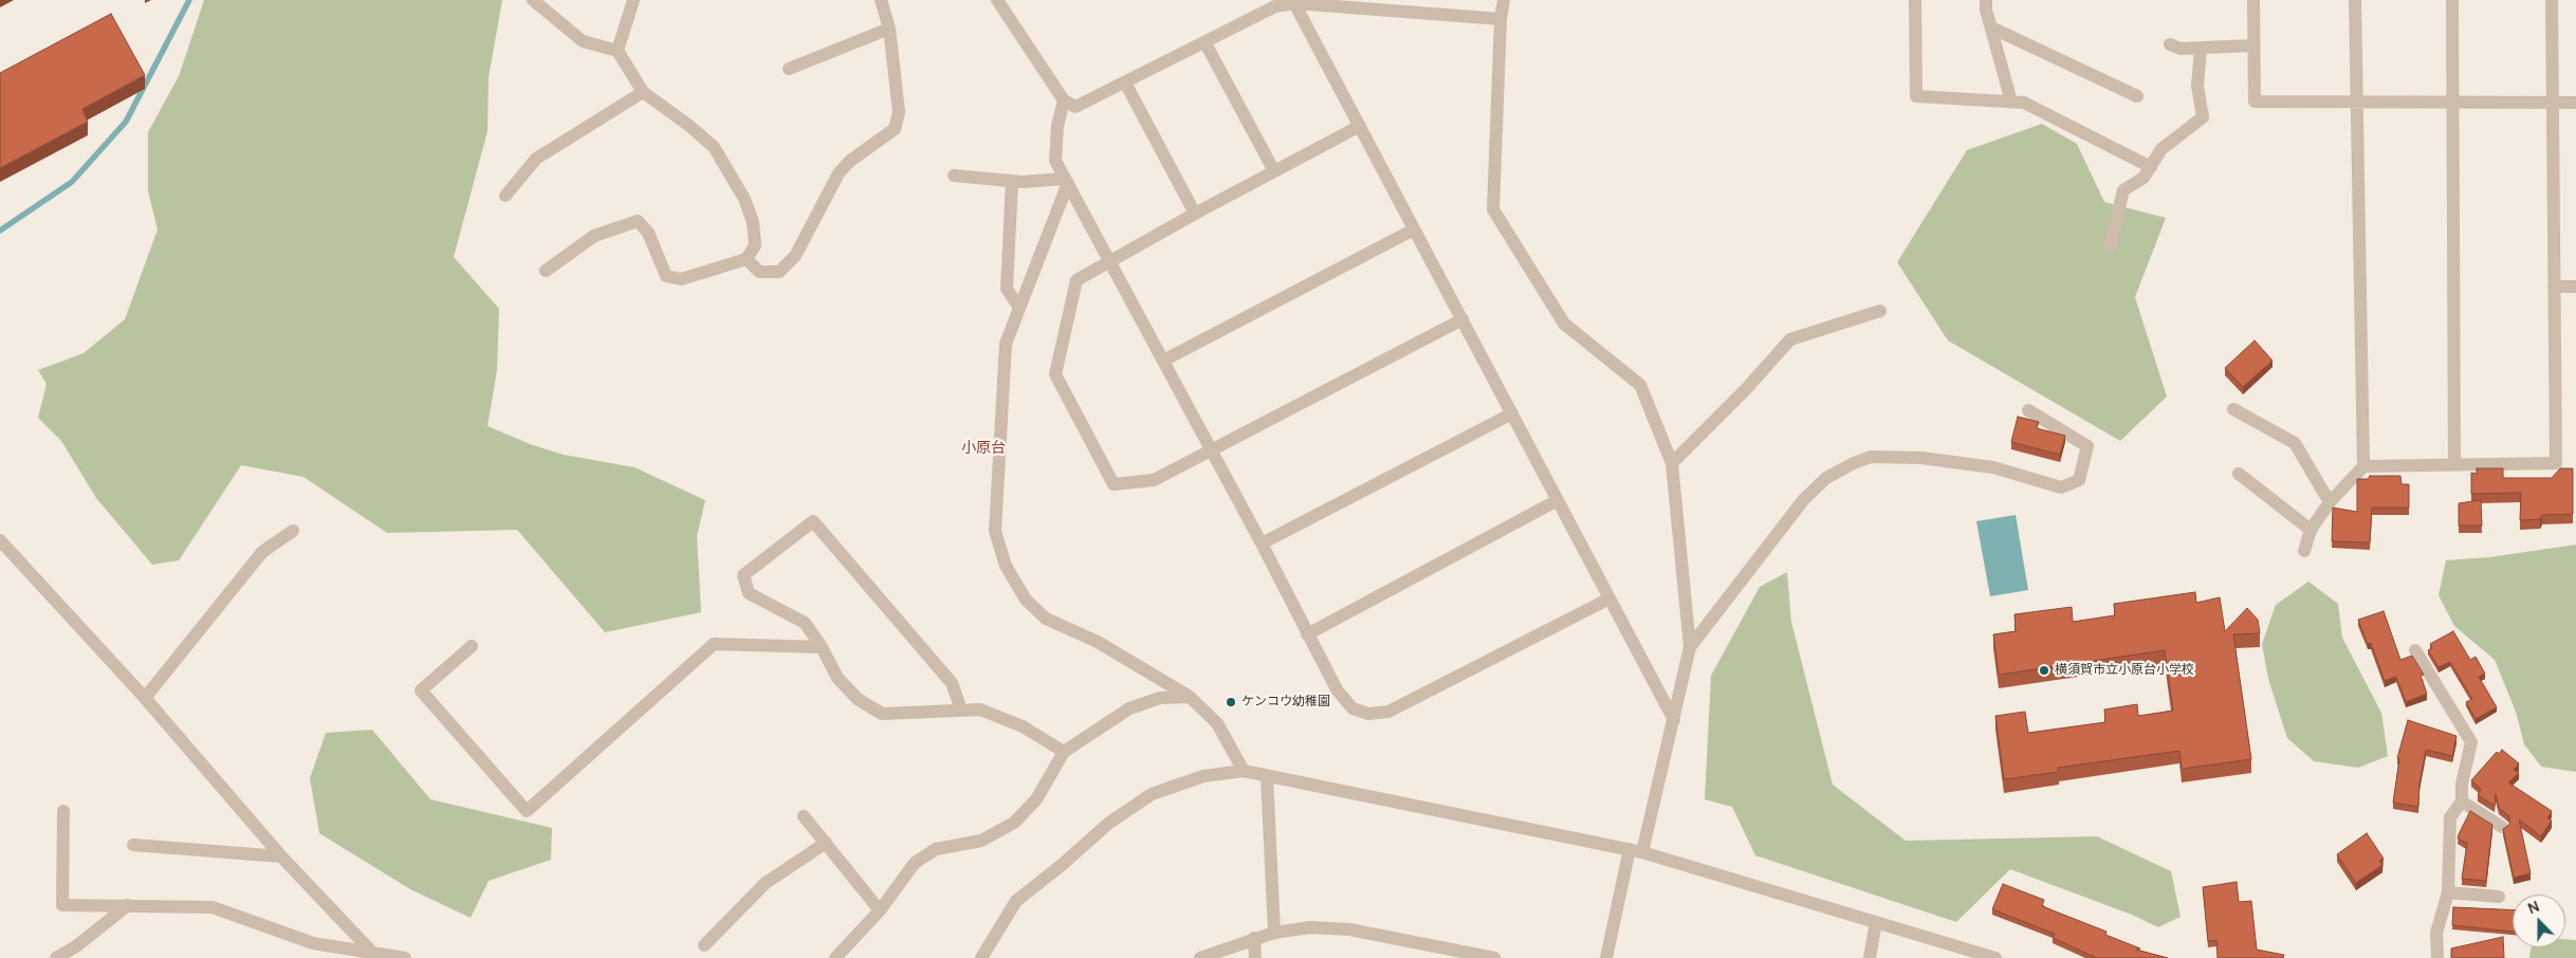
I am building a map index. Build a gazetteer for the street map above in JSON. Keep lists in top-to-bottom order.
{
  "districts": ["小原台"],
  "places": ["横須賀市立小原台小学校", "ケンコウ幼稚園"],
  "north": "top"
}
